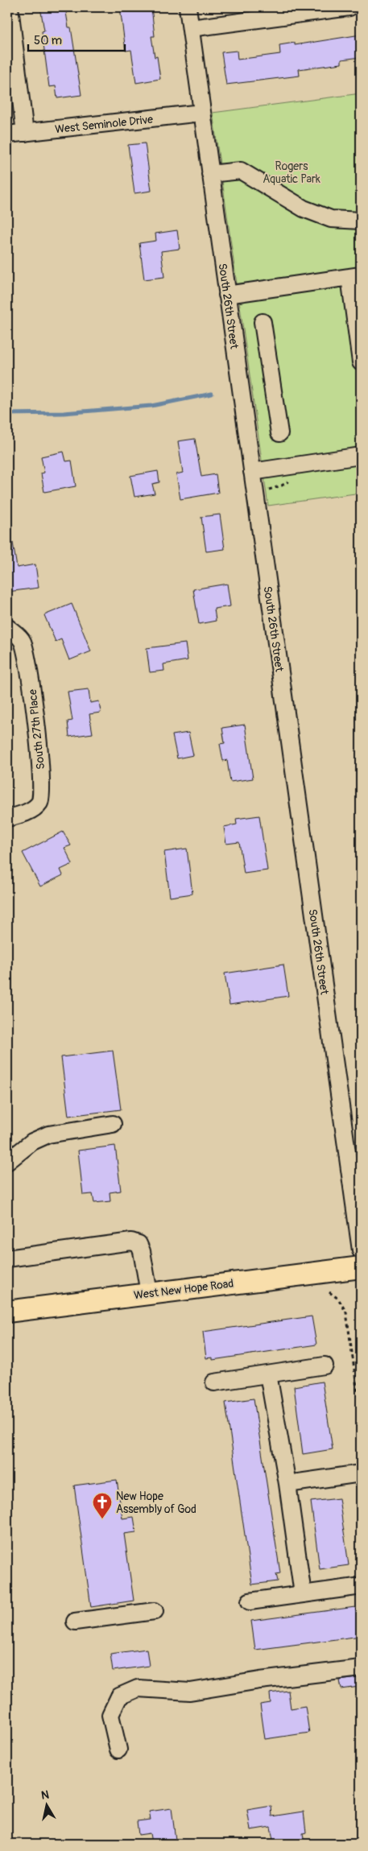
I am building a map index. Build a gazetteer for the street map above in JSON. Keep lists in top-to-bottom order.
{
  "streets": {
    "main road": ["West New Hope Road"],
    "street": ["West Seminole Drive", "South 26th Street", "South 27th Place"]
  },
  "crossings": [
    ["West Seminole Drive", "South 26th Street"]
  ],
  "parks": ["Rogers Aquatic Park"],
  "places": {
    "church": ["New Hope Assembly of God"]
  },
  "scale_bar": "50 m",
  "north": "top"
}
